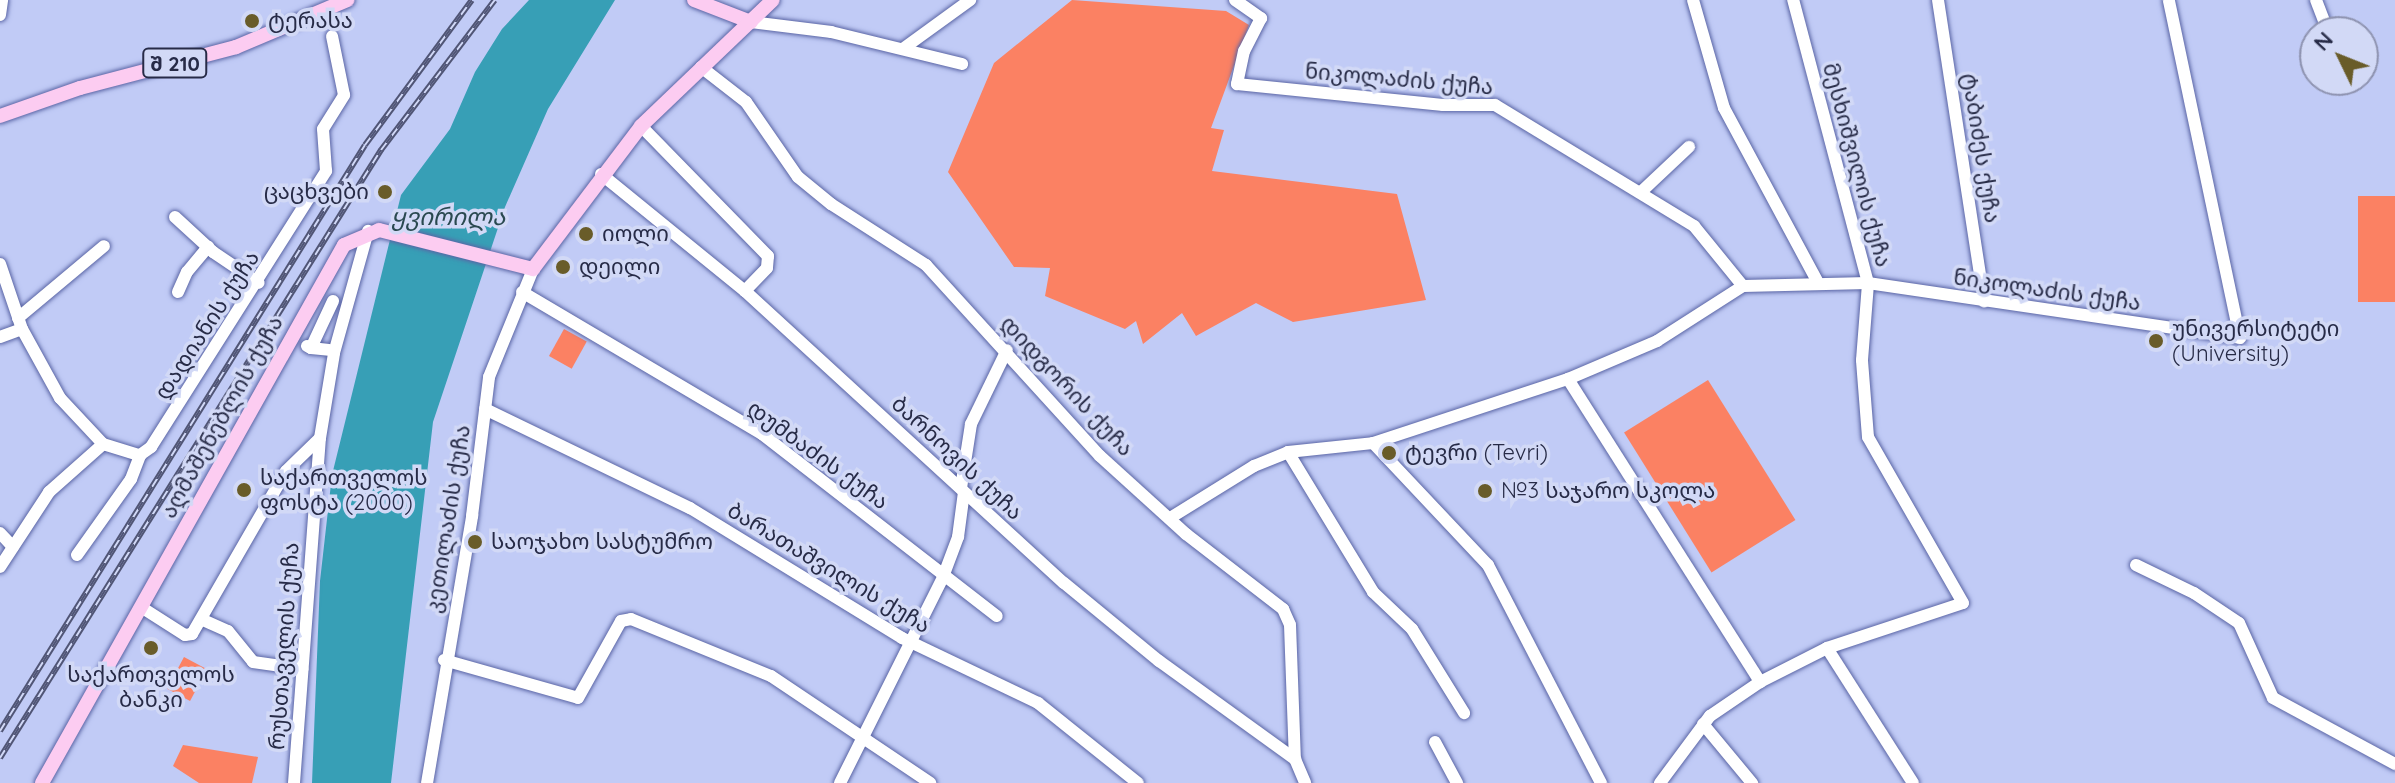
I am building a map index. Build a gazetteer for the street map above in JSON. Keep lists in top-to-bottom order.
{
  "streets": {
    "main road": ["შ 210", "აღმაშენებლის ქუჩა"],
    "street": [
      "ნიკოლაძის ქუჩა",
      "ტაბიძეს ქუჩა",
      "მესხიშვილის ქუჩა",
      "დადიანის ქუჩა",
      "დიდგორის ქუჩა",
      "დუმბაძის ქუჩა",
      "ბარნოვის ქუჩა",
      "კეთილაძის ქუჩა",
      "ბარათაშვილის ქუჩა",
      "რუსთაველის ქუჩა"
    ]
  },
  "crossings": [
    ["ნიკოლაძის ქუჩა", "ტაბიძეს ქუჩა"],
    ["ნიკოლაძის ქუჩა", "მესხიშვილის ქუჩა"],
    ["ნიკოლაძის ქუჩა", "დიდგორის ქუჩა"],
    ["დიდგორის ქუჩა", "ბარნოვის ქუჩა"],
    ["აღმაშენებლის ქუჩა", "რუსთაველის ქუჩა"],
    ["დუმბაძის ქუჩა", "კეთილაძის ქუჩა"],
    ["კეთილაძის ქუჩა", "ბარათაშვილის ქუჩა"]
  ],
  "water": ["ყვირილა"],
  "places": [
    "ტერასა",
    "ცაცხვები",
    "იოლი",
    "დეილი",
    "უნივერსიტეტი (University)",
    "ტევრი (Tevri)",
    "საქართველოს ფოსტა (2000)",
    "№3 საჯარო სკოლა",
    "საოჯახო სასტუმრო",
    "საქართველოს ბანკი"
  ],
  "north": "top left"
}
